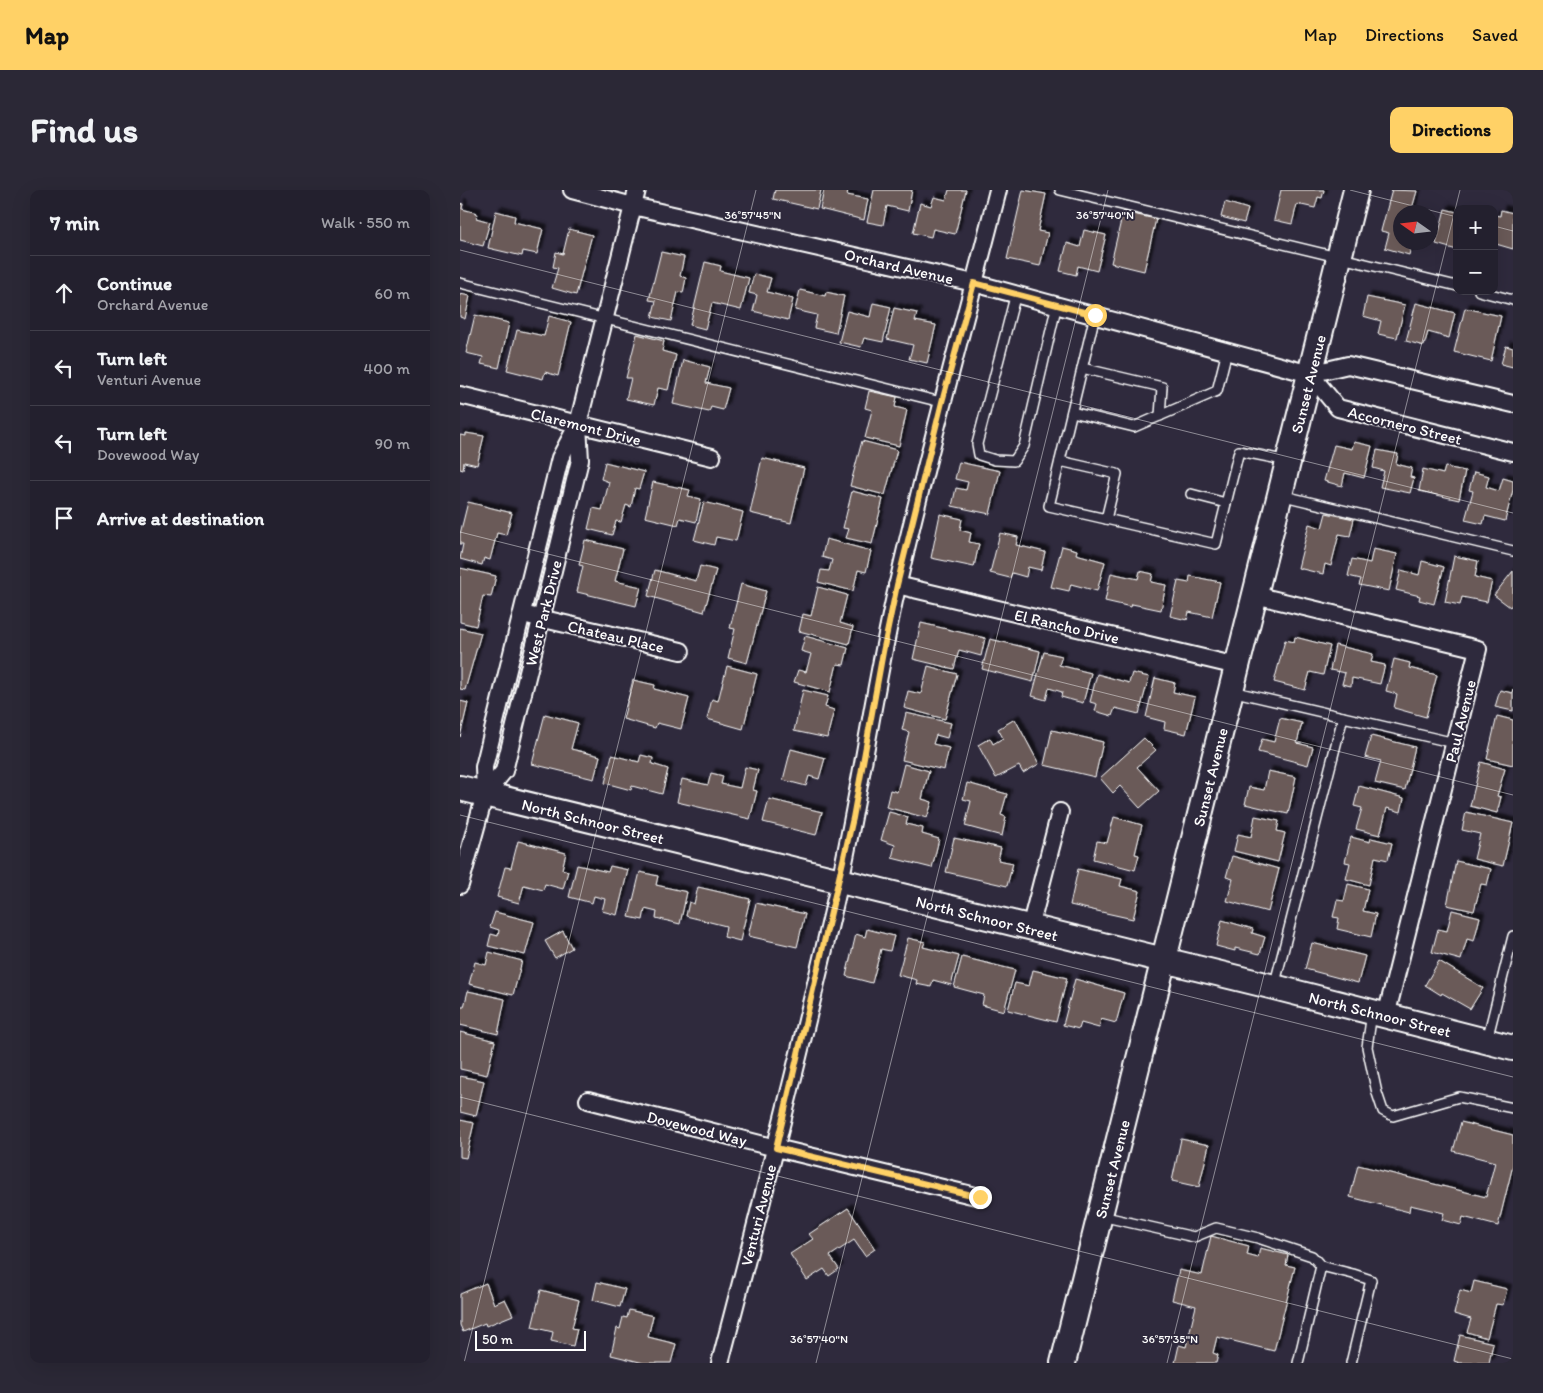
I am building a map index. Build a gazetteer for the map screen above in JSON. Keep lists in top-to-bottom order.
{
  "streets": {
    "main road": ["Sunset Avenue", "North Schnoor Street"],
    "street": [
      "Orchard Avenue",
      "Accornero Street",
      "Claremont Drive",
      "West Park Drive",
      "El Rancho Drive",
      "Chateau Place",
      "Paul Avenue",
      "Dovewood Way",
      "Venturi Avenue"
    ]
  },
  "crossings": [
    ["Orchard Avenue", "Sunset Avenue"],
    ["Orchard Avenue", "Accornero Street"],
    ["Orchard Avenue", "West Park Drive"],
    ["Orchard Avenue", "Venturi Avenue"],
    ["Sunset Avenue", "Accornero Street"],
    ["Sunset Avenue", "El Rancho Drive"],
    ["Sunset Avenue", "Paul Avenue"],
    ["Sunset Avenue", "North Schnoor Street"],
    ["Claremont Drive", "West Park Drive"],
    ["West Park Drive", "Chateau Place"],
    ["West Park Drive", "North Schnoor Street"],
    ["El Rancho Drive", "Venturi Avenue"],
    ["Paul Avenue", "North Schnoor Street"],
    ["North Schnoor Street", "Venturi Avenue"],
    ["Dovewood Way", "Venturi Avenue"]
  ],
  "scale_bar": "50 m",
  "north": "left",
  "page": {
    "header": "Map",
    "nav": ["Map", "Directions", "Saved"],
    "buttons": "Directions",
    "title": "Find us",
    "heading": ["7 min", "Walk · 550 m"],
    "map_buttons": ["+", "−"],
    "list": [
      ["Continue", "Orchard Avenue", "60 m"],
      ["Turn left", "Venturi Avenue", "400 m"],
      ["Turn left", "Dovewood Way", "90 m"],
      "Arrive at destination"
    ],
    "scale": "50 m"
  },
  "coordinates": ["36°57'45\"N", "36°57'40\"N", "36°57'35\"N"]
}
